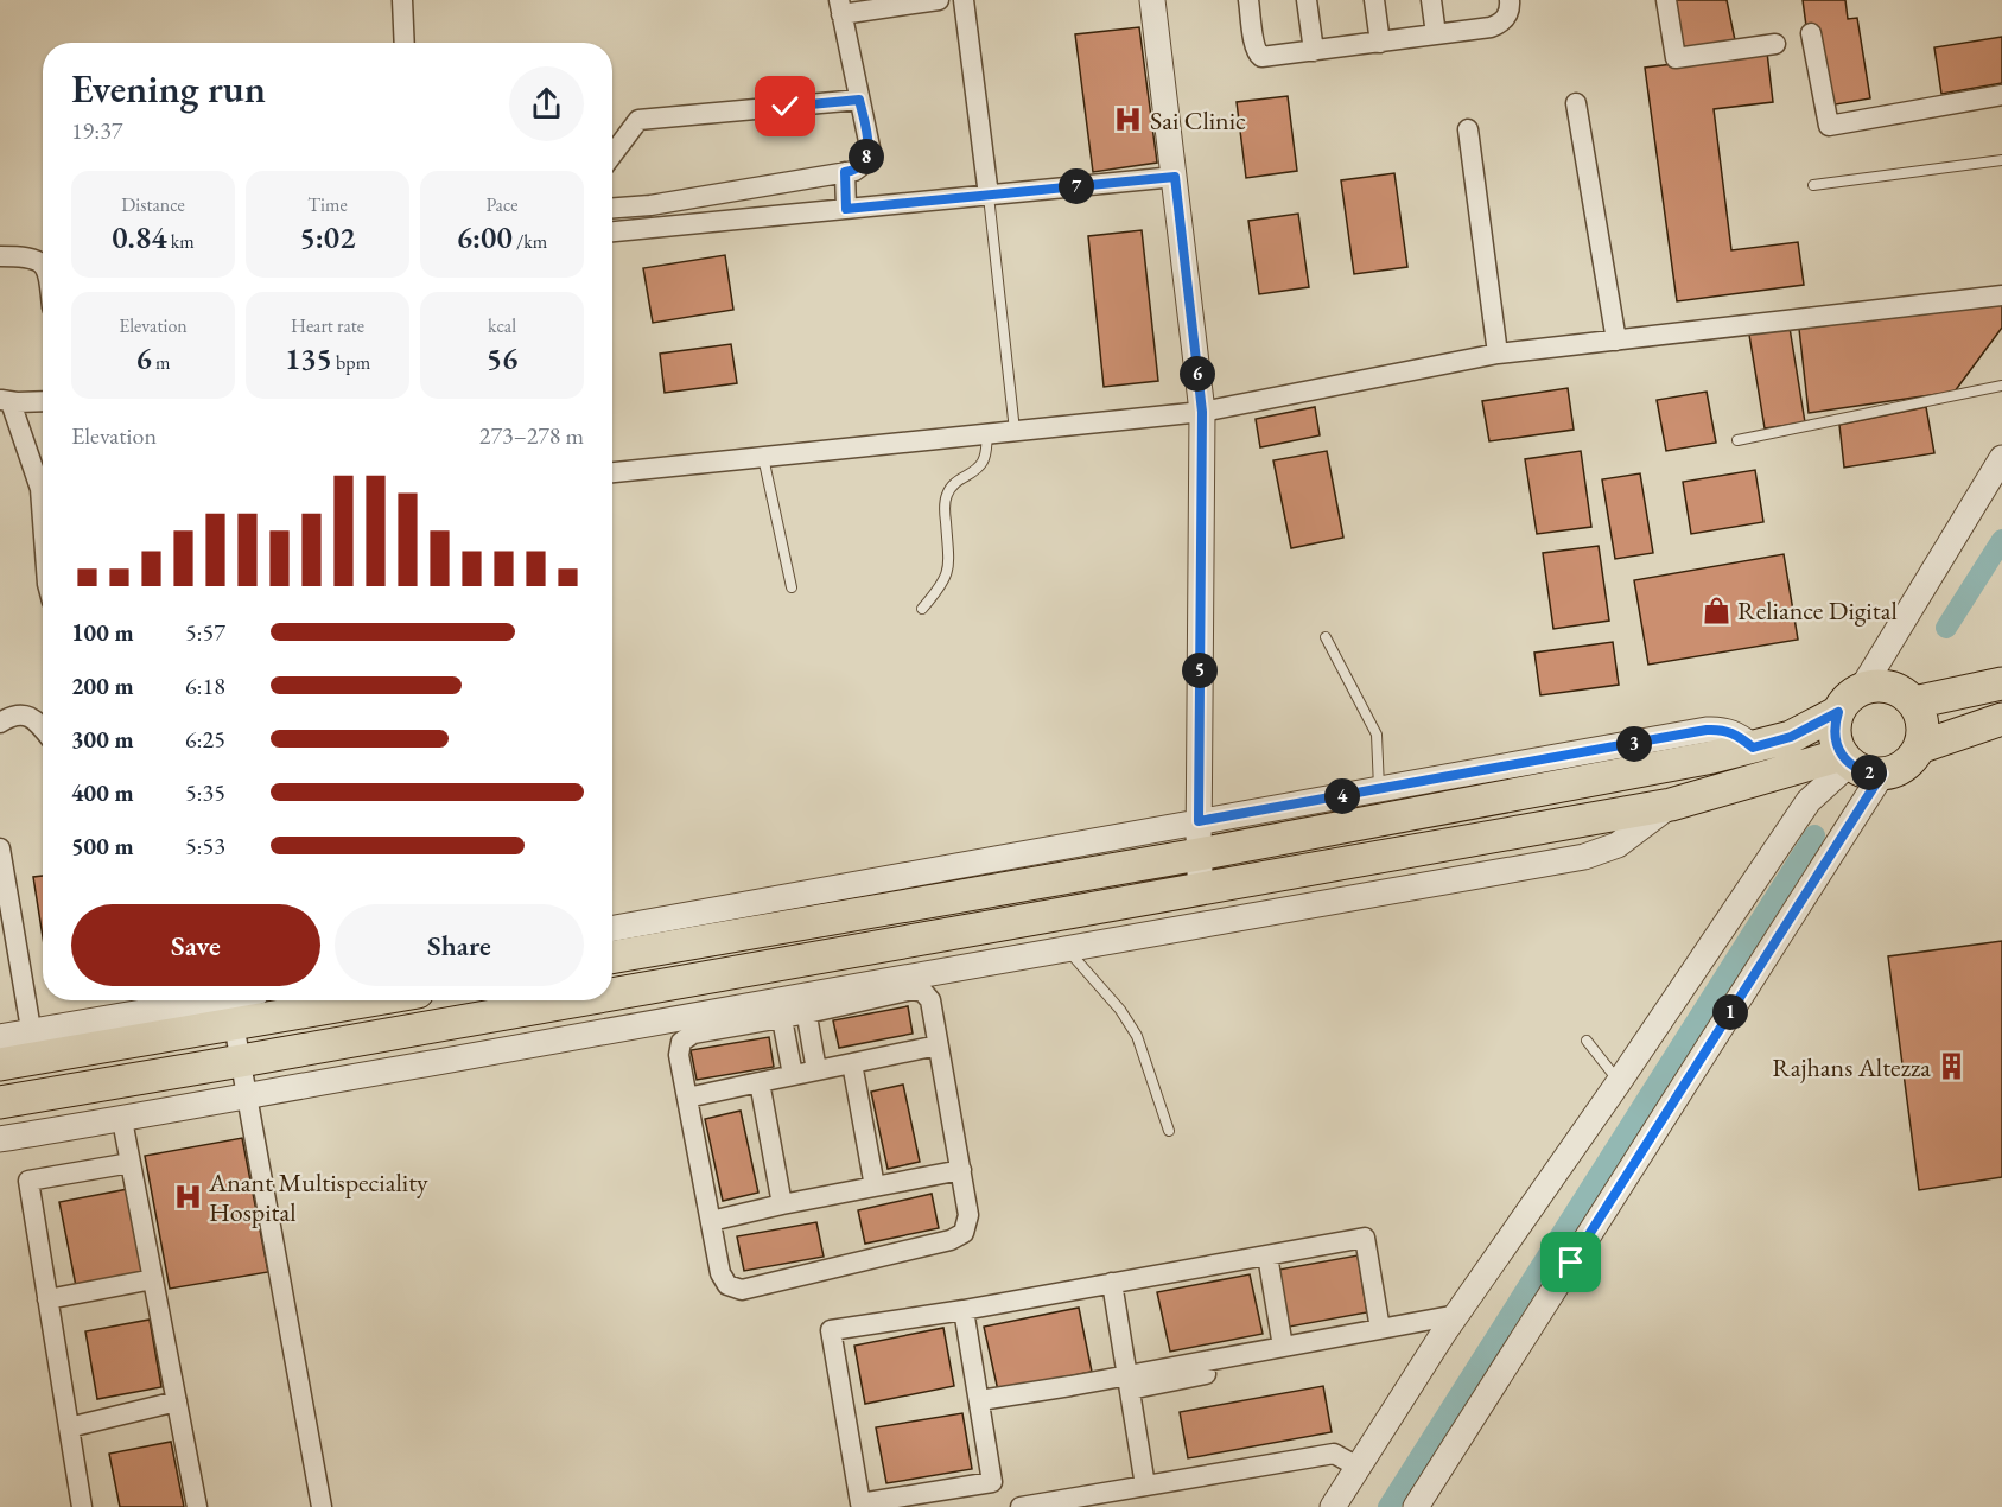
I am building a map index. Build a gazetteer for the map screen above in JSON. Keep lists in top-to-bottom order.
{
  "places": {
    "hospital": ["Sai Clinic", "Anant Multispeciality Hospital"],
    "shop": ["Reliance Digital"],
    "building": ["Rajhans Altezza"]
  },
  "page": {
    "heading": ["Evening run", "19:37"],
    "pins": [
      "8",
      "7",
      "6",
      "5",
      "3",
      "2",
      "4",
      "1"
    ],
    "stats": [
      ["Distance", "0.84 km"],
      ["Time", "5:02"],
      ["Pace", "6:00 /km"],
      ["Elevation", "6 m"],
      ["Heart rate", "135 bpm"],
      ["kcal", "56"]
    ],
    "chart": ["Elevation", "273–278 m"],
    "list": [
      {
        "name": "100 m",
        "note": "5:57"
      },
      {
        "name": "200 m",
        "note": "6:18"
      },
      {
        "name": "300 m",
        "note": "6:25"
      },
      {
        "name": "400 m",
        "note": "5:35"
      },
      {
        "name": "500 m",
        "note": "5:53"
      }
    ],
    "buttons": ["Save", "Share"]
  }
}
